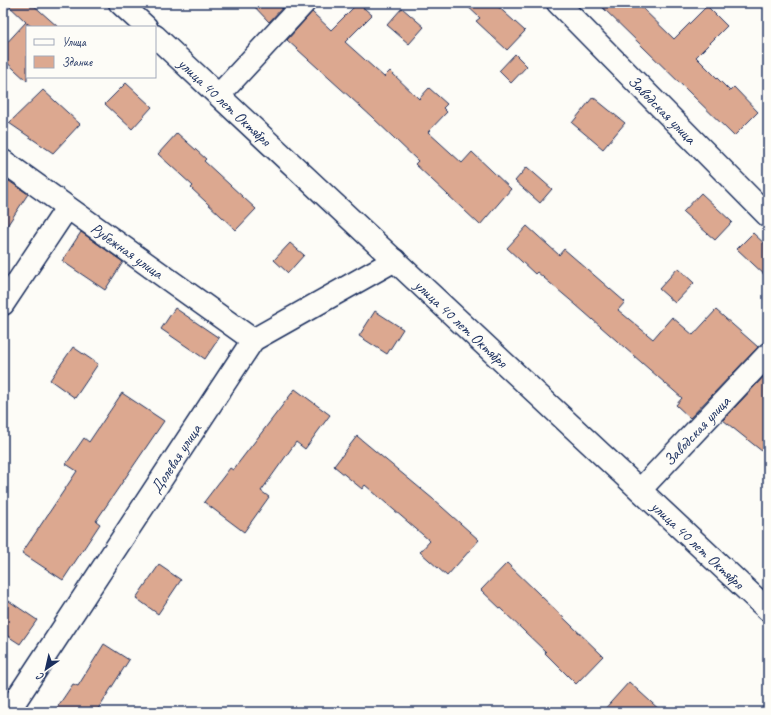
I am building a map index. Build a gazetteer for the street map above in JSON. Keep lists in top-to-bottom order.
{
  "streets": {
    "street": [
      "улица 40 лет Октября",
      "Заводская улица",
      "Рубежная улица",
      "Долевая улица"
    ]
  },
  "crossings": [
    ["улица 40 лет Октября", "Заводская улица"],
    ["улица 40 лет Октября", "Долевая улица"],
    ["Рубежная улица", "Долевая улица"]
  ],
  "legend": ["Улица", "Здание"],
  "north": "bottom left"
}
